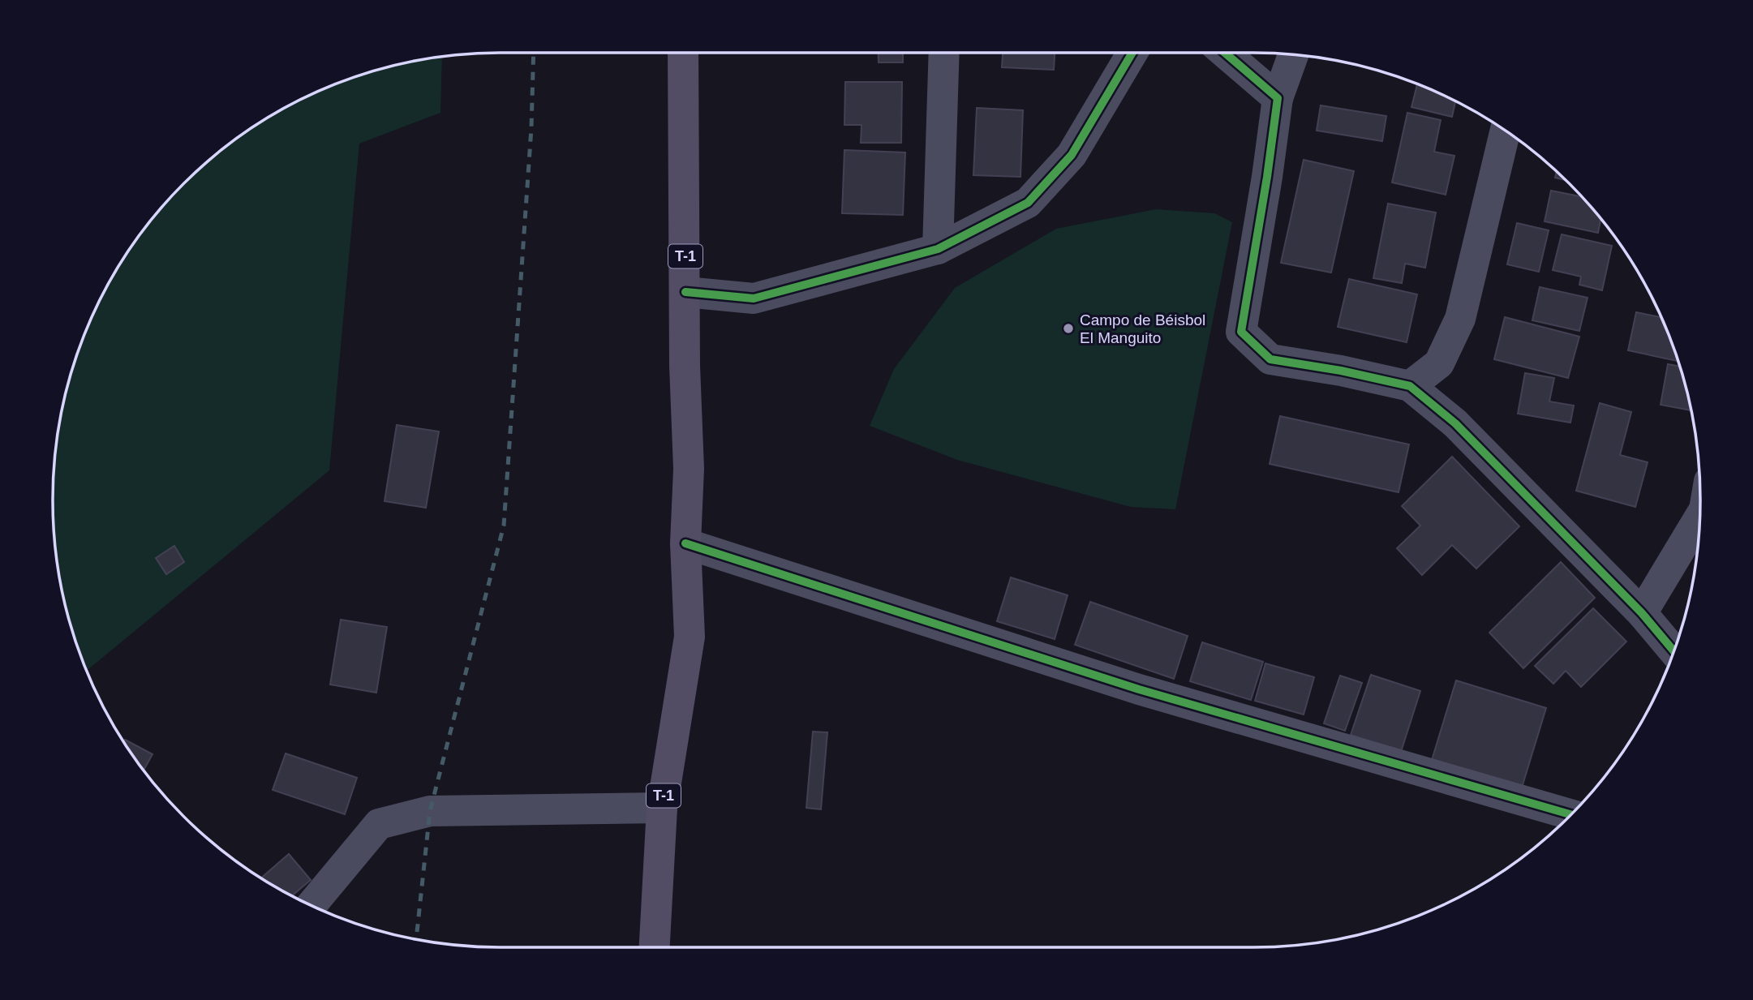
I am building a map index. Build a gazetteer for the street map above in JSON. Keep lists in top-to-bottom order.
{
  "streets": {
    "main road": ["T-1"]
  },
  "places": ["Campo de Béisbol El Manguito"]
}
